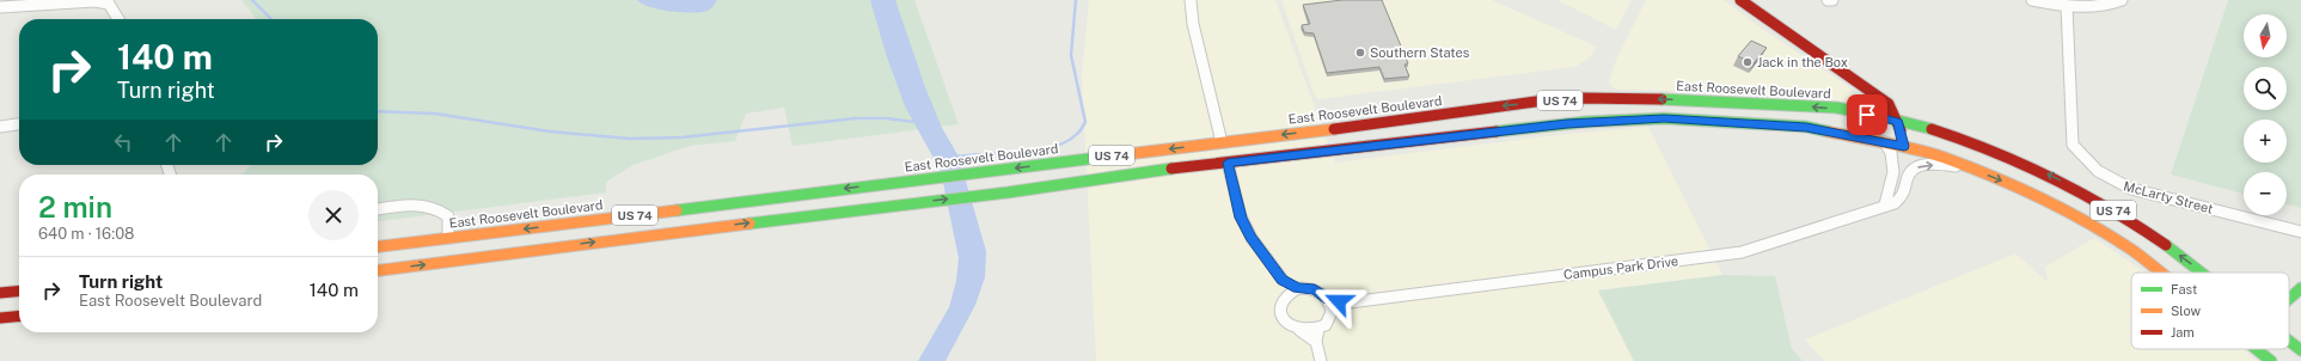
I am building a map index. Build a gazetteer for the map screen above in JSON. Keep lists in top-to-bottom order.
{
  "streets": {
    "main road": ["East Roosevelt Boulevard", "US 74"],
    "street": ["McLarty Street", "Campus Park Drive"]
  },
  "crossings": [
    ["US 74", "Campus Park Drive"]
  ],
  "places": ["Southern States", "Jack in the Box"],
  "legend": ["Fast", "Slow", "Jam"],
  "north": "bottom",
  "page": {
    "map_buttons": ["+", "−"],
    "turn": ["140 m", "Turn right"],
    "heading": ["2 min", "640 m · 16:08"],
    "list": [
      {
        "name": "Turn right",
        "note": "East Roosevelt Boulevard",
        "value": "140 m"
      }
    ]
  }
}
